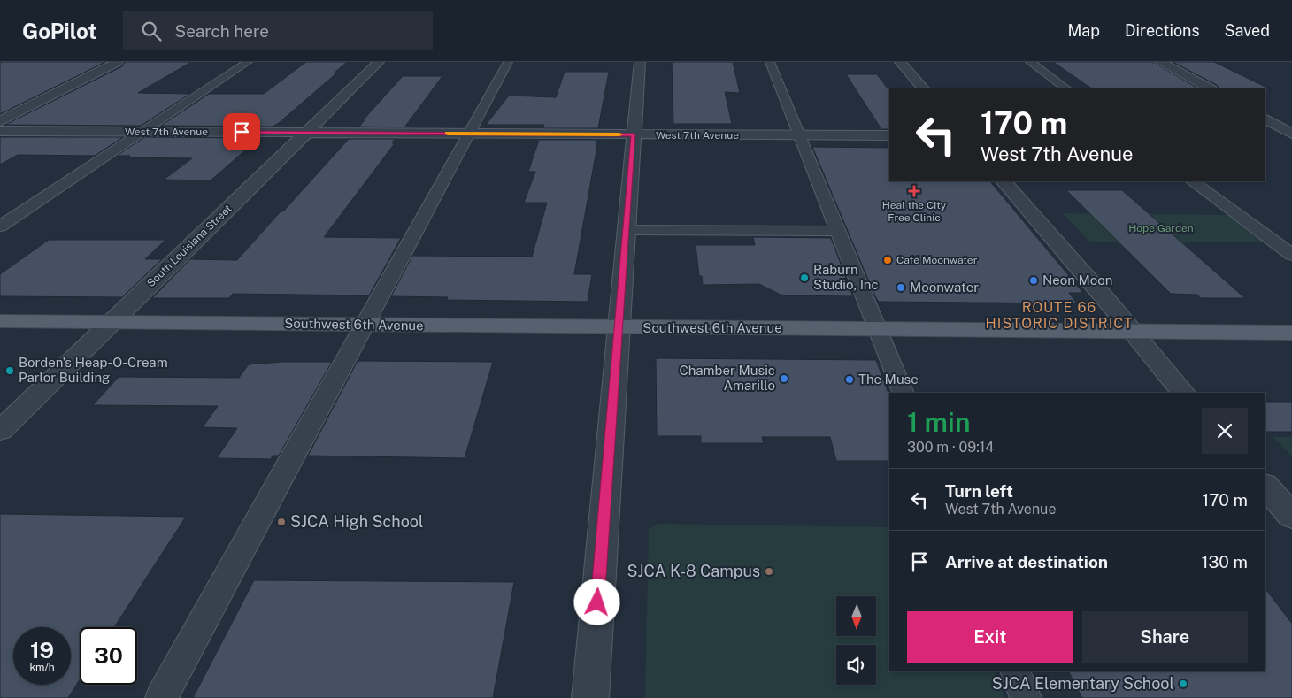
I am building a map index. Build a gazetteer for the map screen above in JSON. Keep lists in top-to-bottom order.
{
  "streets": {
    "main road": ["Southwest 6th Avenue"],
    "street": ["West 7th Avenue", "South Louisiana Street"]
  },
  "crossings": [
    ["West 7th Avenue", "South Louisiana Street"],
    ["South Louisiana Street", "Southwest 6th Avenue"]
  ],
  "districts": ["ROUTE 66 HISTORIC DISTRICT"],
  "parks": ["Hope Garden"],
  "places": {
    "health": ["Heal the City Free Clinic"],
    "other": [
      "Café Moonwater",
      "Raburn Studio, Inc",
      "Neon Moon",
      "Moonwater",
      "Borden's Heap-O-Cream Parlor Building",
      "Chamber Music Amarillo",
      "The Muse",
      "SJCA High School",
      "SJCA K-8 Campus",
      "SJCA Elementary School"
    ]
  },
  "north": "bottom",
  "page": {
    "header": "GoPilot",
    "search": "Search here",
    "nav": ["Map", "Directions", "Saved"],
    "turn": ["170 m", "West 7th Avenue"],
    "heading": ["1 min", "300 m · 09:14"],
    "list": [
      {
        "name": "Turn left",
        "note": "West 7th Avenue",
        "value": "170 m"
      },
      {
        "name": "Arrive at destination",
        "value": "130 m"
      }
    ],
    "buttons": ["Exit", "Share"],
    "speed": "19 km/h",
    "limit": "30"
  }
}
